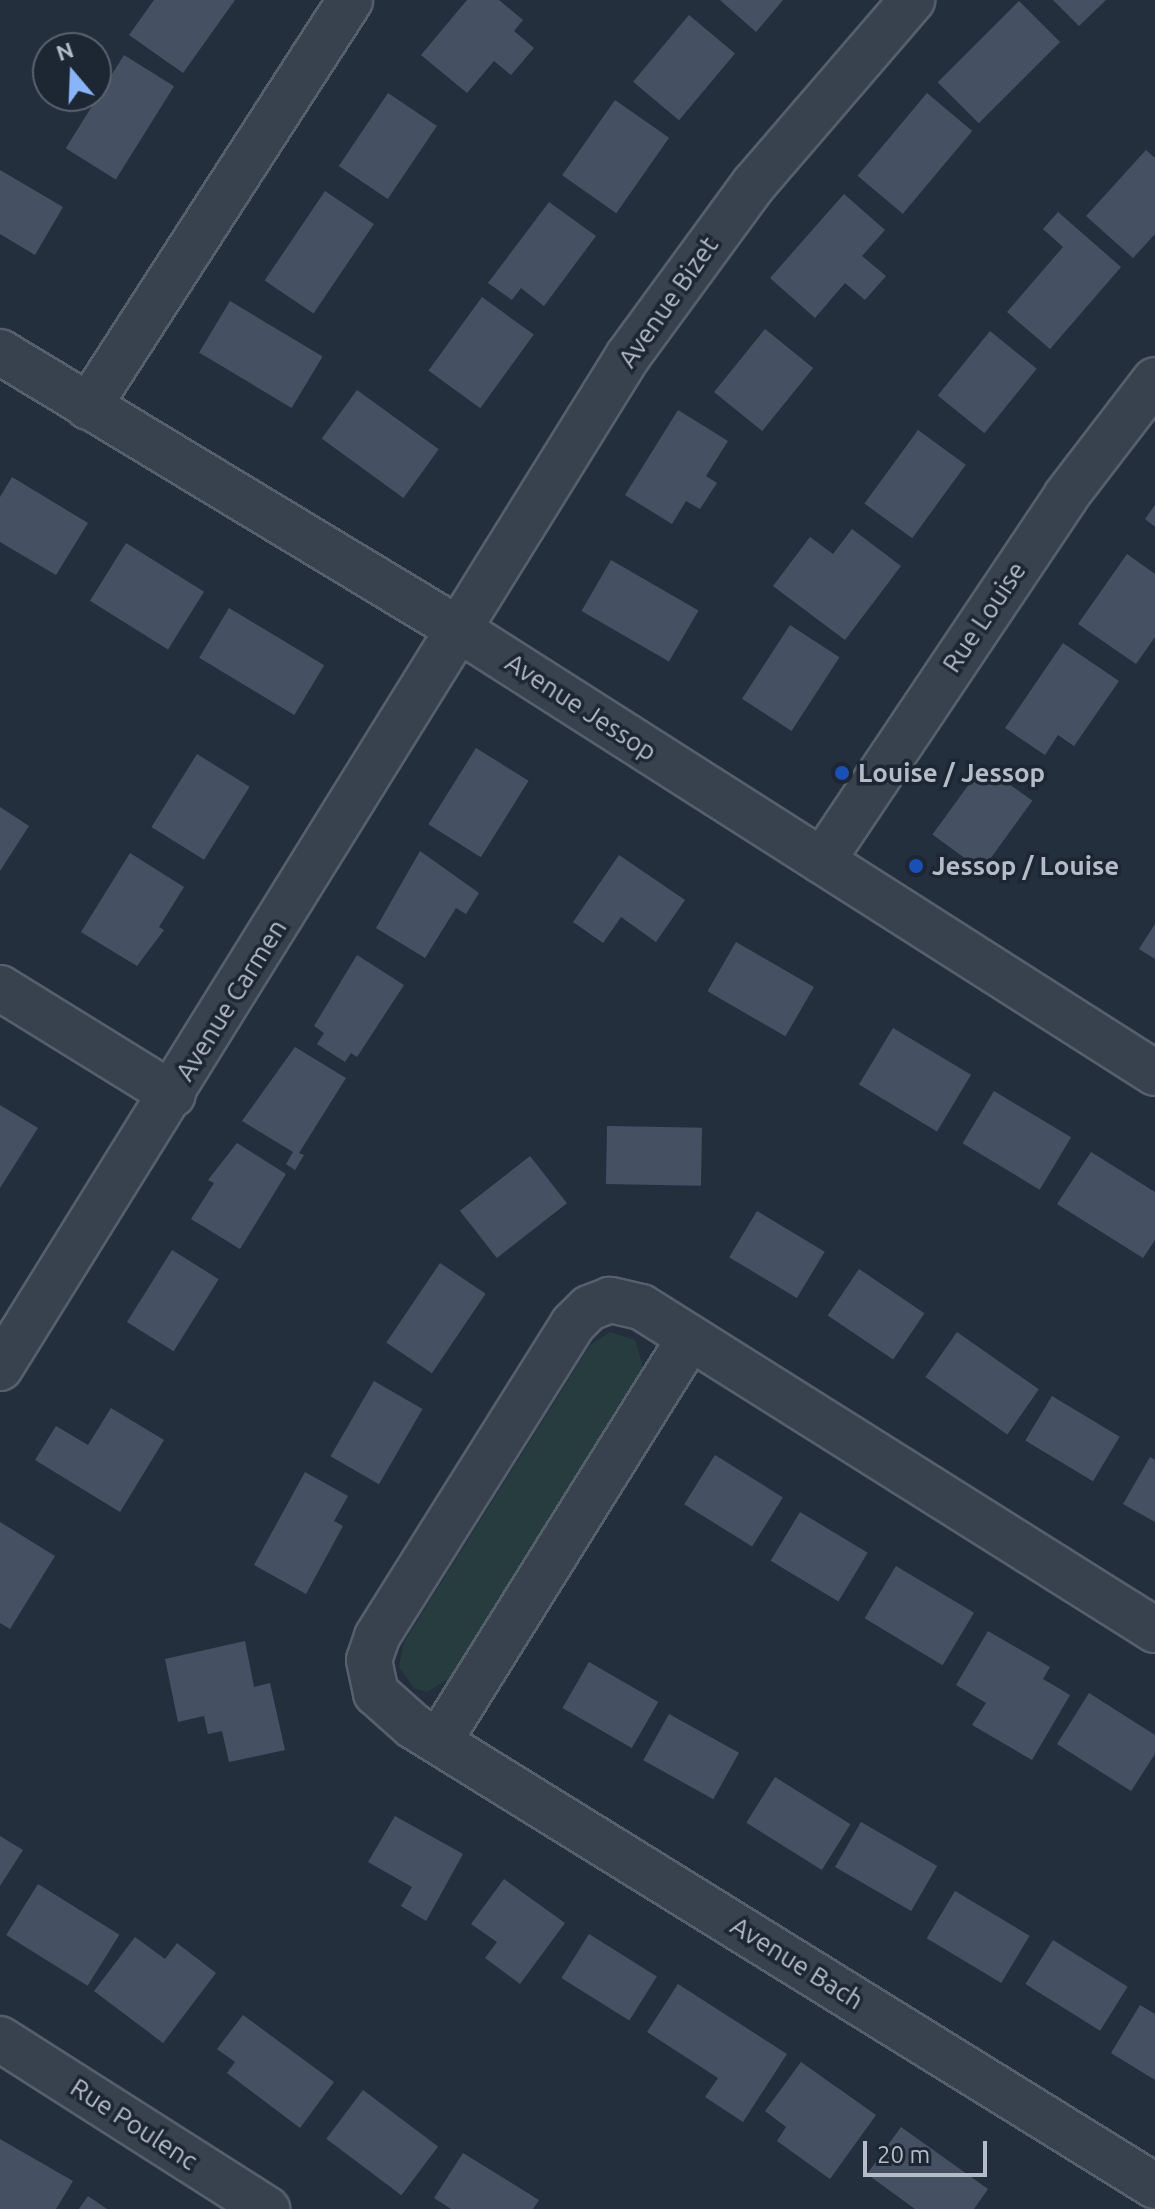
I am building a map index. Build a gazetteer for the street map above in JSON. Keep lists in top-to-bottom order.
{
  "streets": {
    "street": [
      "Avenue Bizet",
      "Rue Louise",
      "Avenue Jessop",
      "Avenue Carmen",
      "Avenue Bach",
      "Rue Poulenc"
    ]
  },
  "crossings": [
    ["Avenue Bizet", "Avenue Jessop"],
    ["Avenue Bizet", "Avenue Carmen"],
    ["Rue Louise", "Avenue Jessop"],
    ["Avenue Jessop", "Avenue Carmen"]
  ],
  "places": ["Louise / Jessop", "Jessop / Louise"],
  "scale_bar": "20 m",
  "north": "top"
}
